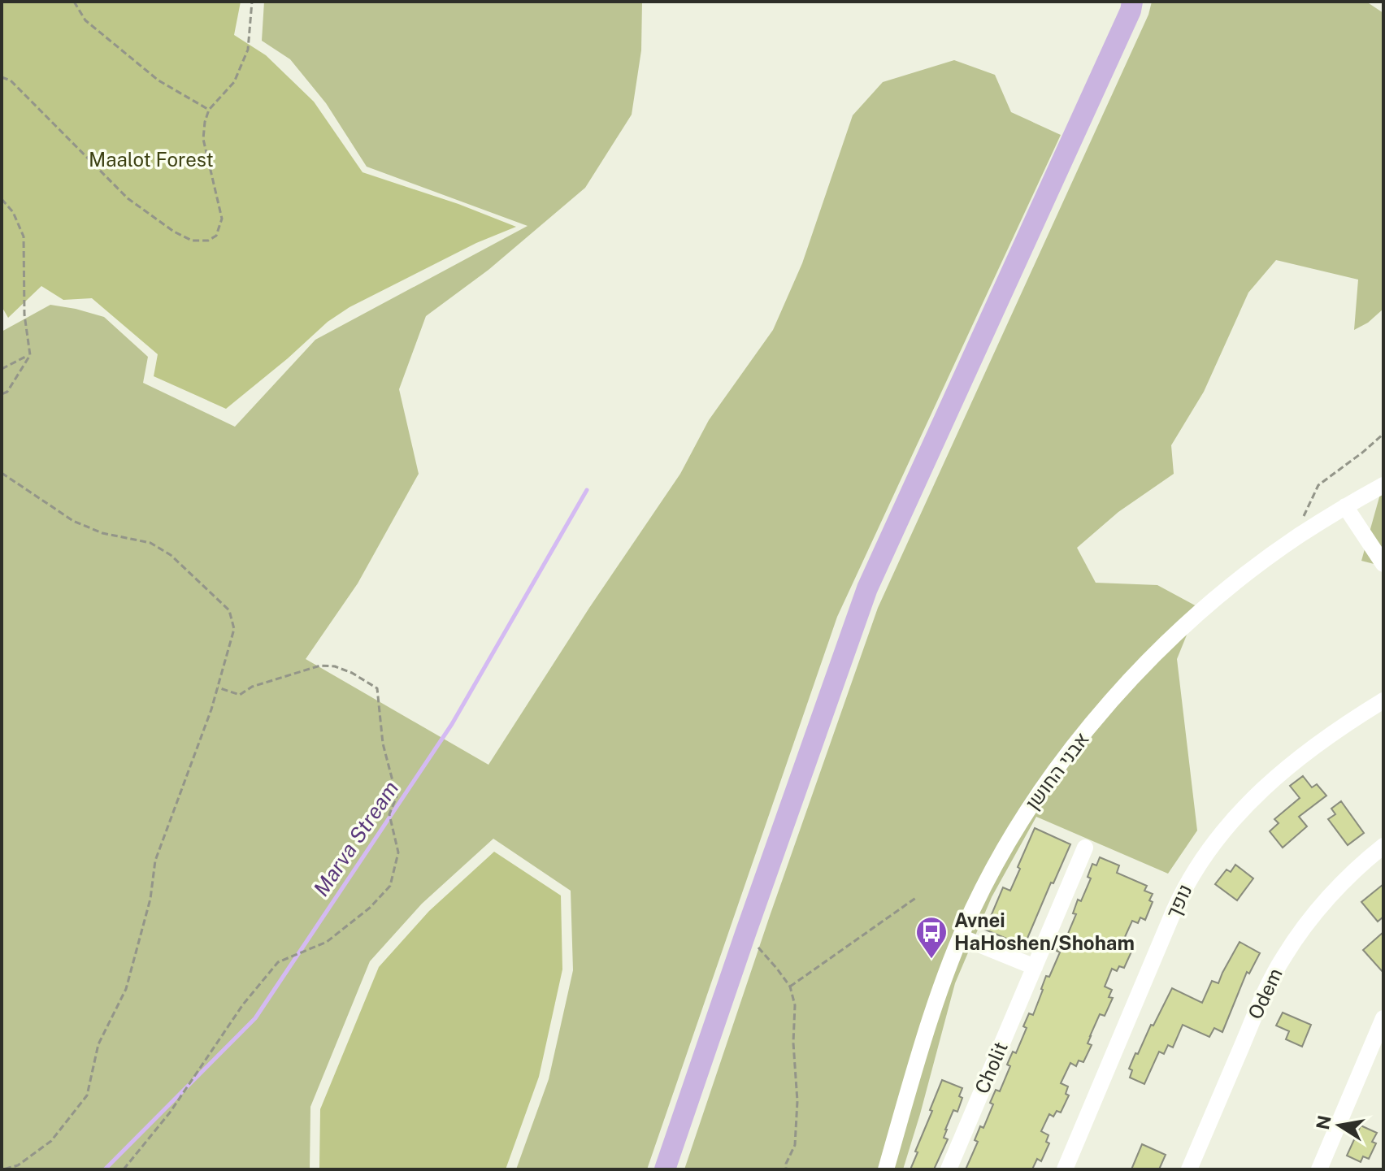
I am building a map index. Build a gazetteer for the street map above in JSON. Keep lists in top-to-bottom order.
{
  "streets": {
    "street": [
      "אבני החושן",
      "נופך",
      "Odem",
      "Cholit"
    ]
  },
  "water": ["Marva Stream"],
  "parks": ["Maalot Forest"],
  "places": {
    "bus stop": ["Avnei HaHoshen/Shoham"]
  },
  "north": "left"
}
